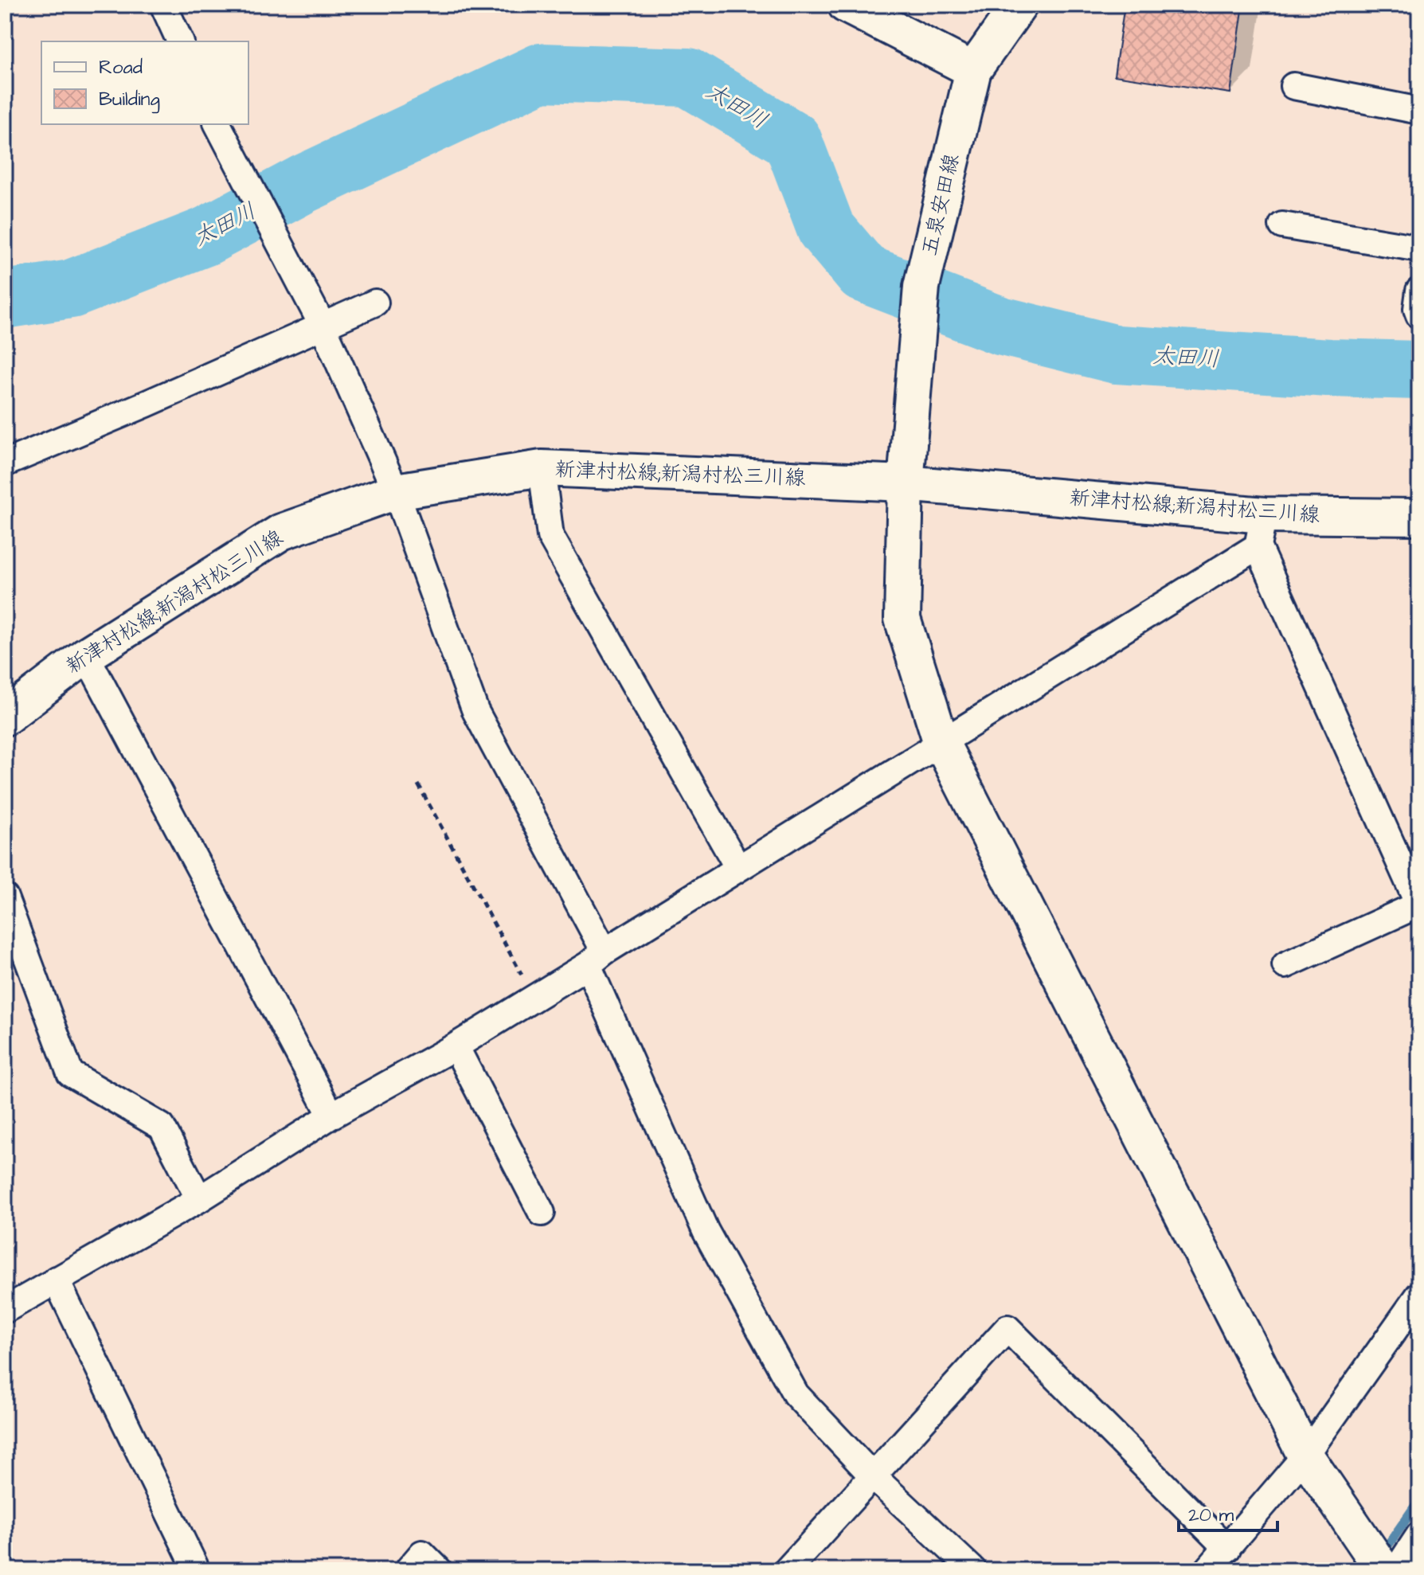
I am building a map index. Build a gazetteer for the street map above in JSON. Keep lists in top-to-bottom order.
{
  "streets": {
    "main road": ["五泉安田線", "新津村松線;新潟村松三川線"]
  },
  "crossings": [
    ["五泉安田線", "新津村松線;新潟村松三川線"]
  ],
  "water": ["太田川"],
  "legend": ["Road", "Building"],
  "scale_bar": "20 m"
}
